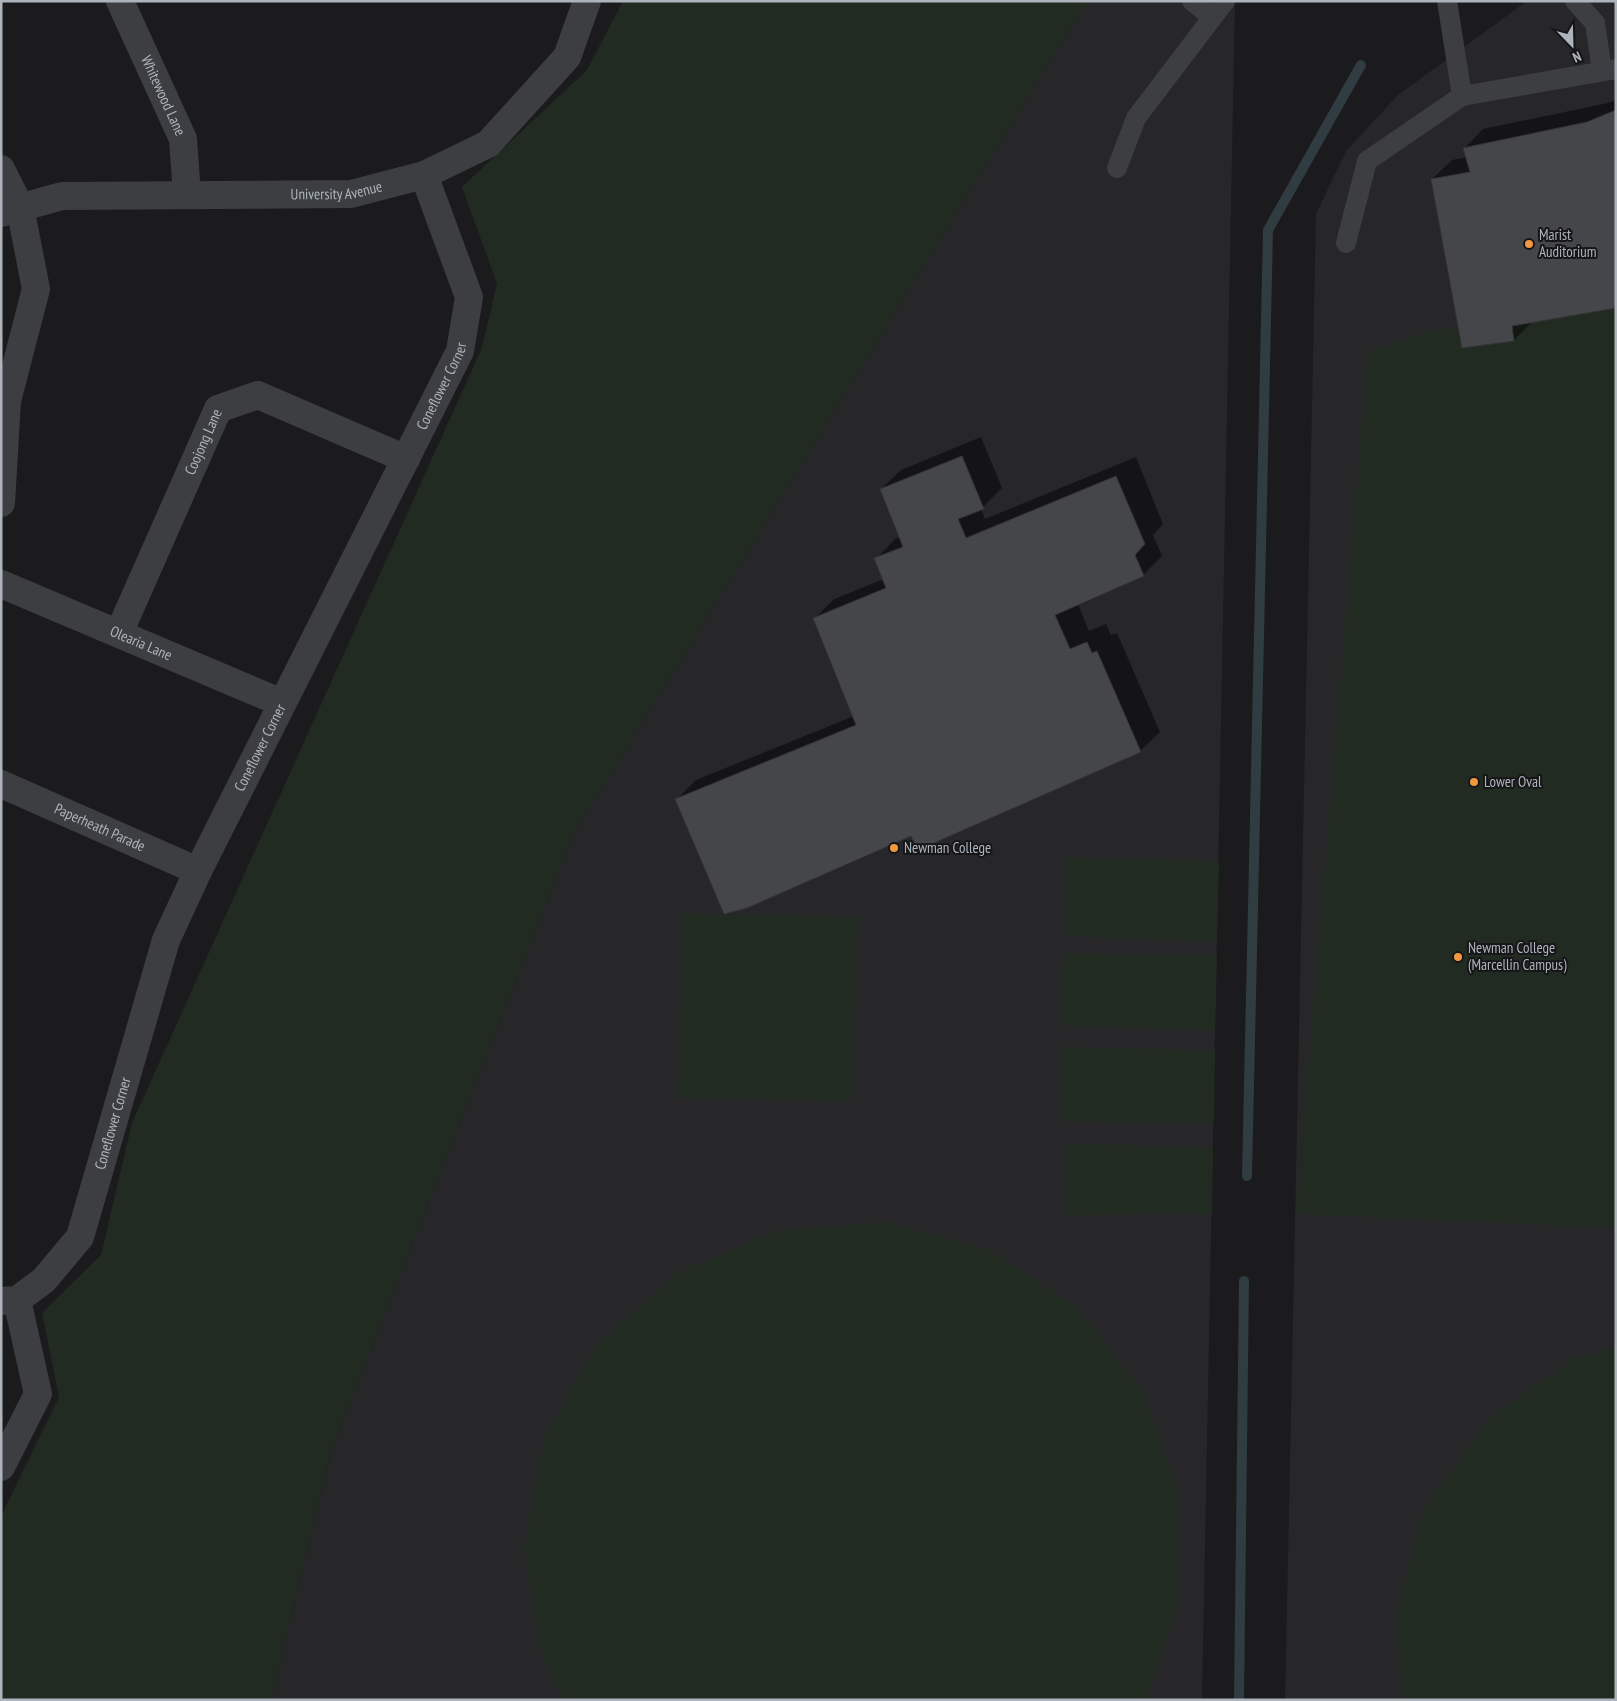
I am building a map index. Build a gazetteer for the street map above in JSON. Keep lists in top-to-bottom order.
{
  "streets": {
    "street": [
      "Whitewood Lane",
      "University Avenue",
      "Coneflower Corner",
      "Coojong Lane",
      "Olearia Lane",
      "Paperheath Parade"
    ]
  },
  "crossings": [
    ["Whitewood Lane", "University Avenue"],
    ["University Avenue", "Coneflower Corner"],
    ["Coneflower Corner", "Coojong Lane"],
    ["Coneflower Corner", "Olearia Lane"],
    ["Coneflower Corner", "Paperheath Parade"],
    ["Coojong Lane", "Olearia Lane"]
  ],
  "places": [
    "Marist Auditorium",
    "Lower Oval",
    "Newman College",
    "Newman College (Marcellin Campus)"
  ],
  "north": "bottom right"
}
